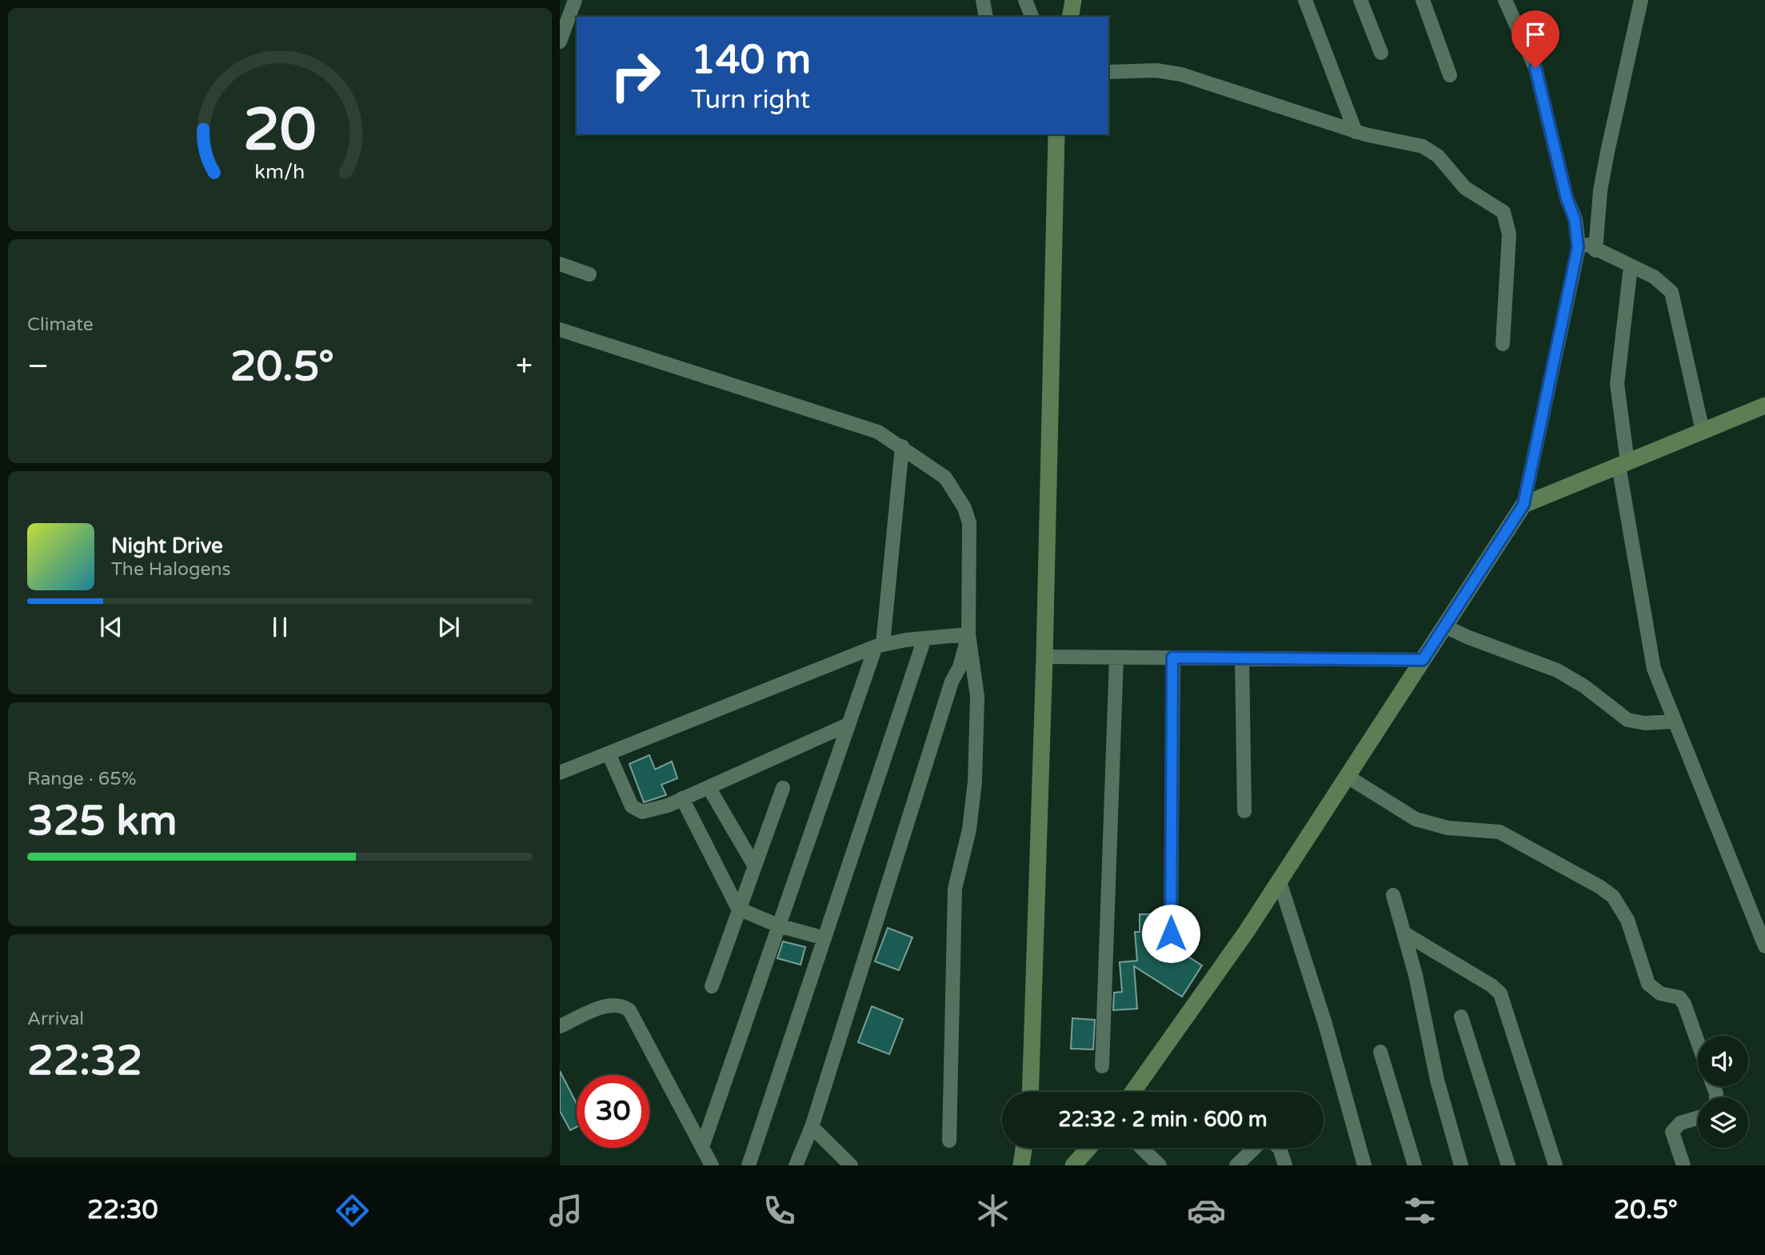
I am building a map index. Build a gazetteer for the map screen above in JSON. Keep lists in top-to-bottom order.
{
  "page": {
    "turn": ["140 m", "Turn right"],
    "tile": [
      "Climate",
      ["Range · 65%", "325 km"],
      ["Arrival", "22:32"]
    ],
    "heat": ["−", "20.5°", "+"],
    "song": ["Night Drive", "The Halogens"],
    "limit": "30",
    "trip": "22:32 · 2 min · 600 m",
    "tabs": ["22:30", "20.5°"],
    "gauge": ["20", "km/h"]
  }
}
